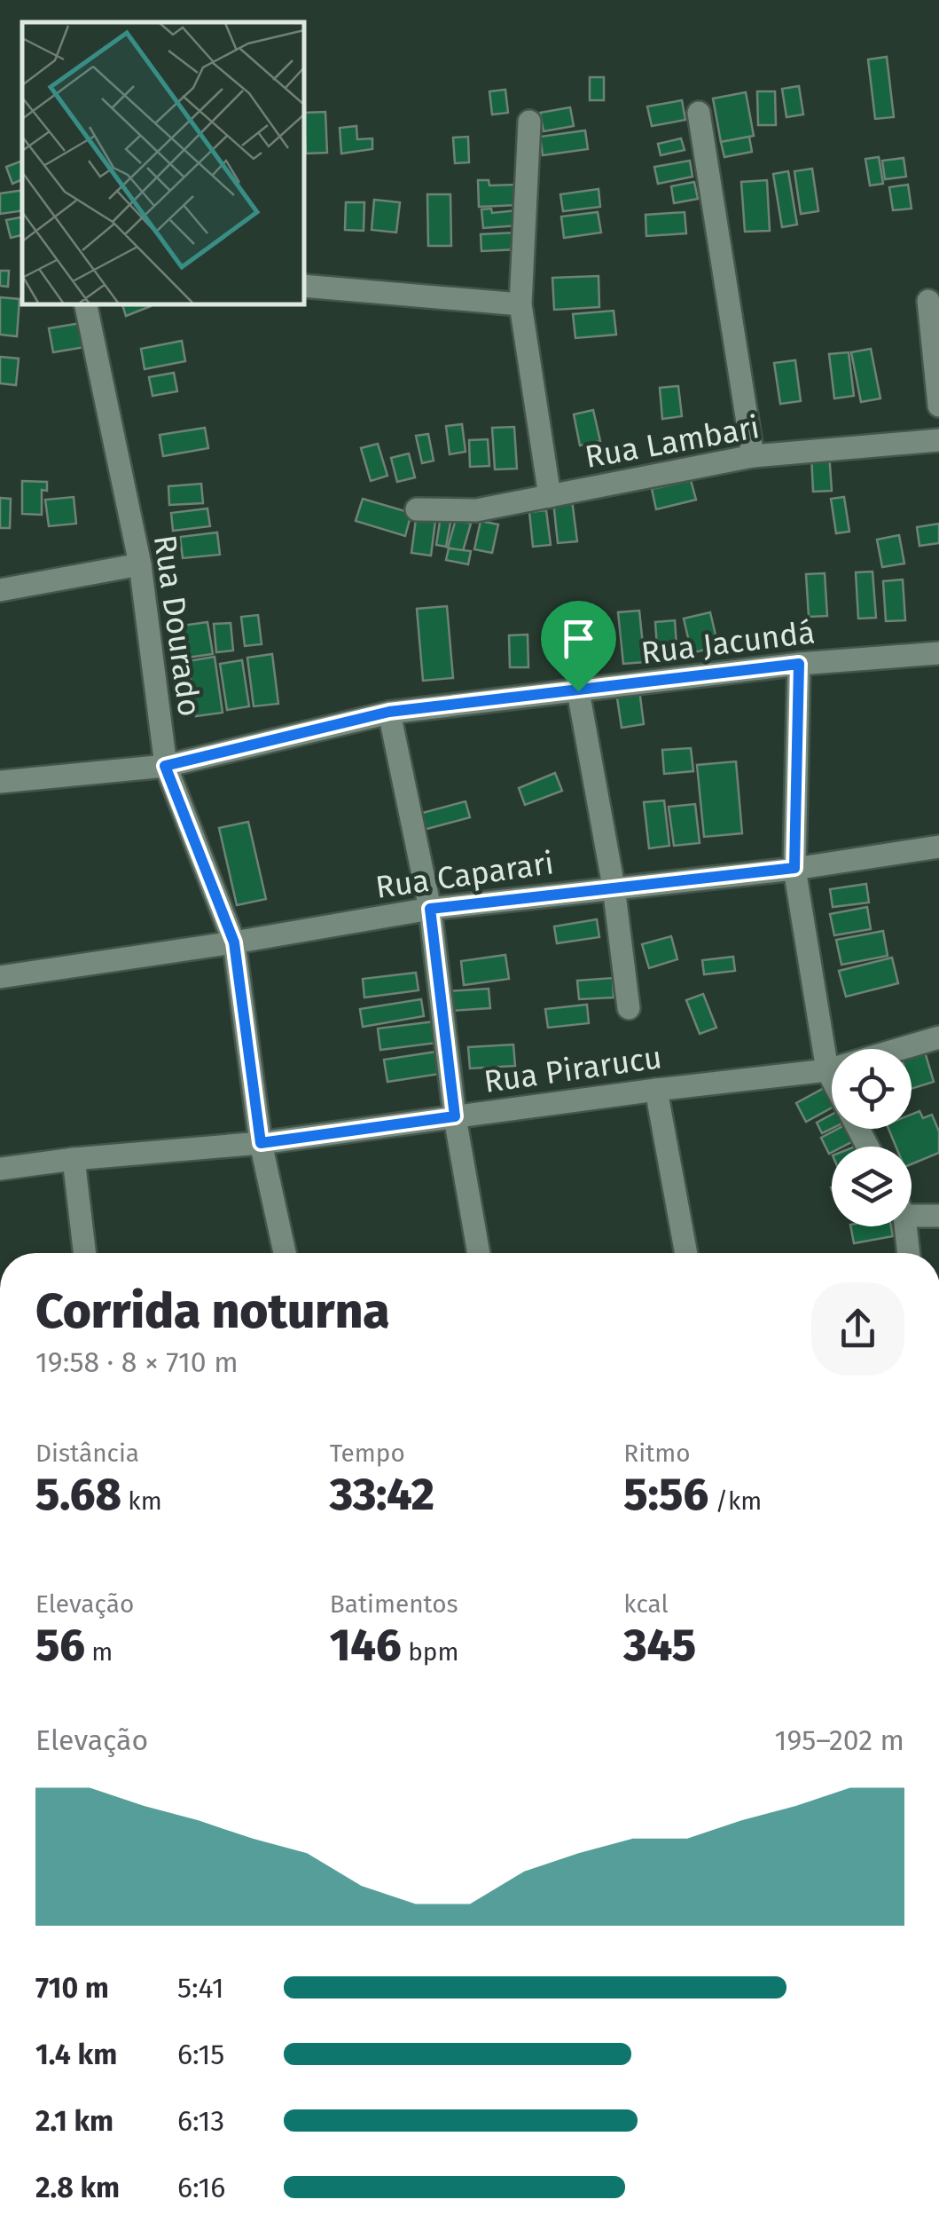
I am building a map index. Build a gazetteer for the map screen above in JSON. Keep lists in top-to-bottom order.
{
  "streets": {
    "street": [
      "Rua Lambari",
      "Rua Dourado",
      "Rua Jacundá",
      "Rua Caparari",
      "Rua Pirarucu"
    ]
  },
  "crossings": [
    ["Rua Dourado", "Rua Jacundá"],
    ["Rua Dourado", "Rua Caparari"],
    ["Rua Dourado", "Rua Pirarucu"]
  ],
  "page": {
    "heading": ["Corrida noturna", "19:58 · 8 × 710 m"],
    "stats": [
      ["Distância", "5.68 km"],
      ["Tempo", "33:42"],
      ["Ritmo", "5:56 /km"],
      ["Elevação", "56 m"],
      ["Batimentos", "146 bpm"],
      ["kcal", "345"]
    ],
    "chart": ["Elevação", "195–202 m"],
    "list": [
      {
        "name": "710 m",
        "note": "5:41"
      },
      {
        "name": "1.4 km",
        "note": "6:15"
      },
      {
        "name": "2.1 km",
        "note": "6:13"
      },
      {
        "name": "2.8 km",
        "note": "6:16"
      }
    ]
  }
}
